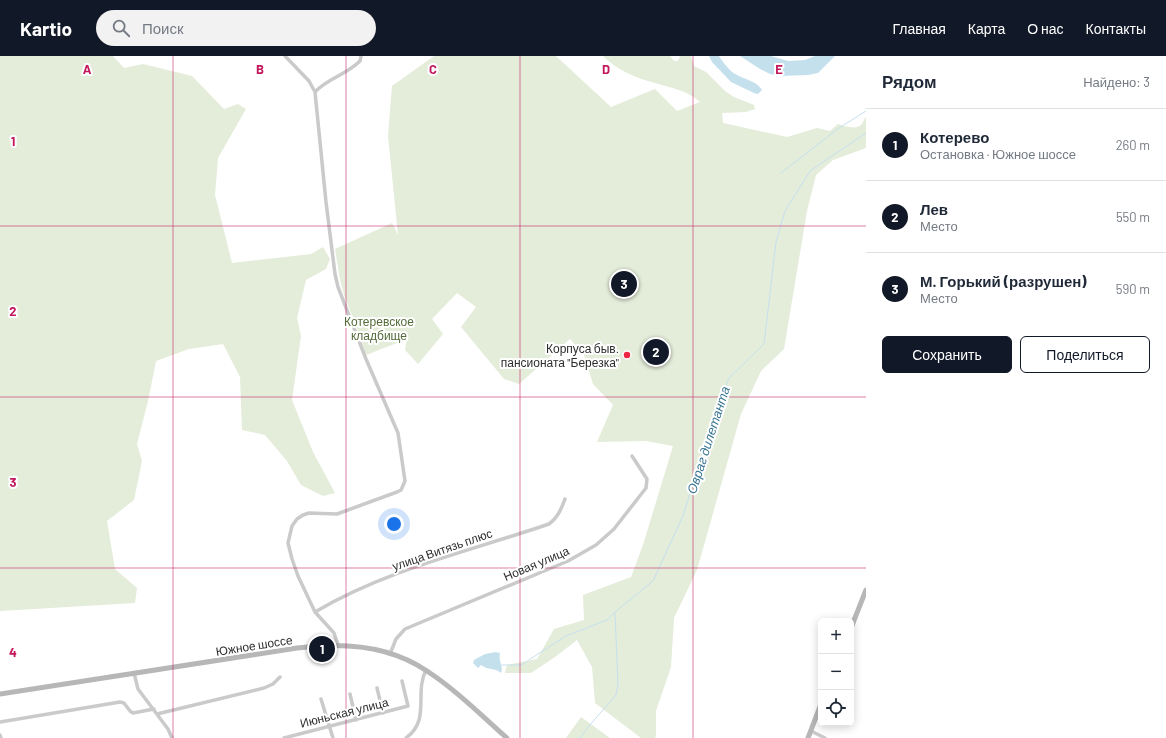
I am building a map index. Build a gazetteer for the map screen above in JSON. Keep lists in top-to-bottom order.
{
  "streets": {
    "main road": ["Южное шоссе"],
    "street": ["улица Витязь плюс", "Новая улица", "Июньская улица"]
  },
  "crossings": [
    ["Новая улица", "Южное шоссе"]
  ],
  "water": ["Овраг дилетанта"],
  "parks": ["Котеревское кладбище"],
  "places": ["Корпуса быв. пансионата \"Березка\""],
  "page": {
    "header": "Kartio",
    "search": "Поиск",
    "nav": [
      "Главная",
      "Карта",
      "О нас",
      "Контакты"
    ],
    "heading": ["Рядом", "Найдено: 3"],
    "list": [
      {
        "mark": "1",
        "name": "Котерево",
        "note": "Остановка · Южное шоссе",
        "value": "260 m"
      },
      {
        "mark": "2",
        "name": "Лев",
        "note": "Место",
        "value": "550 m"
      },
      {
        "mark": "3",
        "name": "М. Горький (разрушен)",
        "note": "Место",
        "value": "590 m"
      }
    ],
    "pins": ["3", "2", "1"],
    "buttons": ["Сохранить", "Поделиться"],
    "map_buttons": ["+", "−"]
  },
  "grid": {
    "columns": [
      "A",
      "B",
      "C",
      "D",
      "E"
    ],
    "rows": [
      "1",
      "2",
      "3",
      "4"
    ]
  }
}
